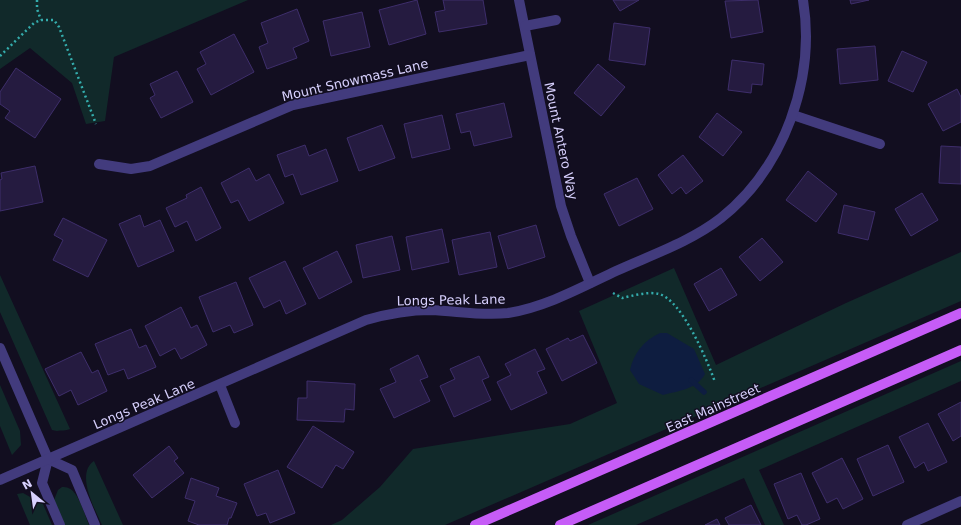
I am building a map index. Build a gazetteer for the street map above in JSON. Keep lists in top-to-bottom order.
{
  "streets": {
    "main road": ["East Mainstreet"],
    "street": ["Mount Snowmass Lane", "Mount Antero Way", "Longs Peak Lane"]
  },
  "crossings": [
    ["Mount Snowmass Lane", "Mount Antero Way"],
    ["Mount Antero Way", "Longs Peak Lane"]
  ],
  "north": "top left"
}
